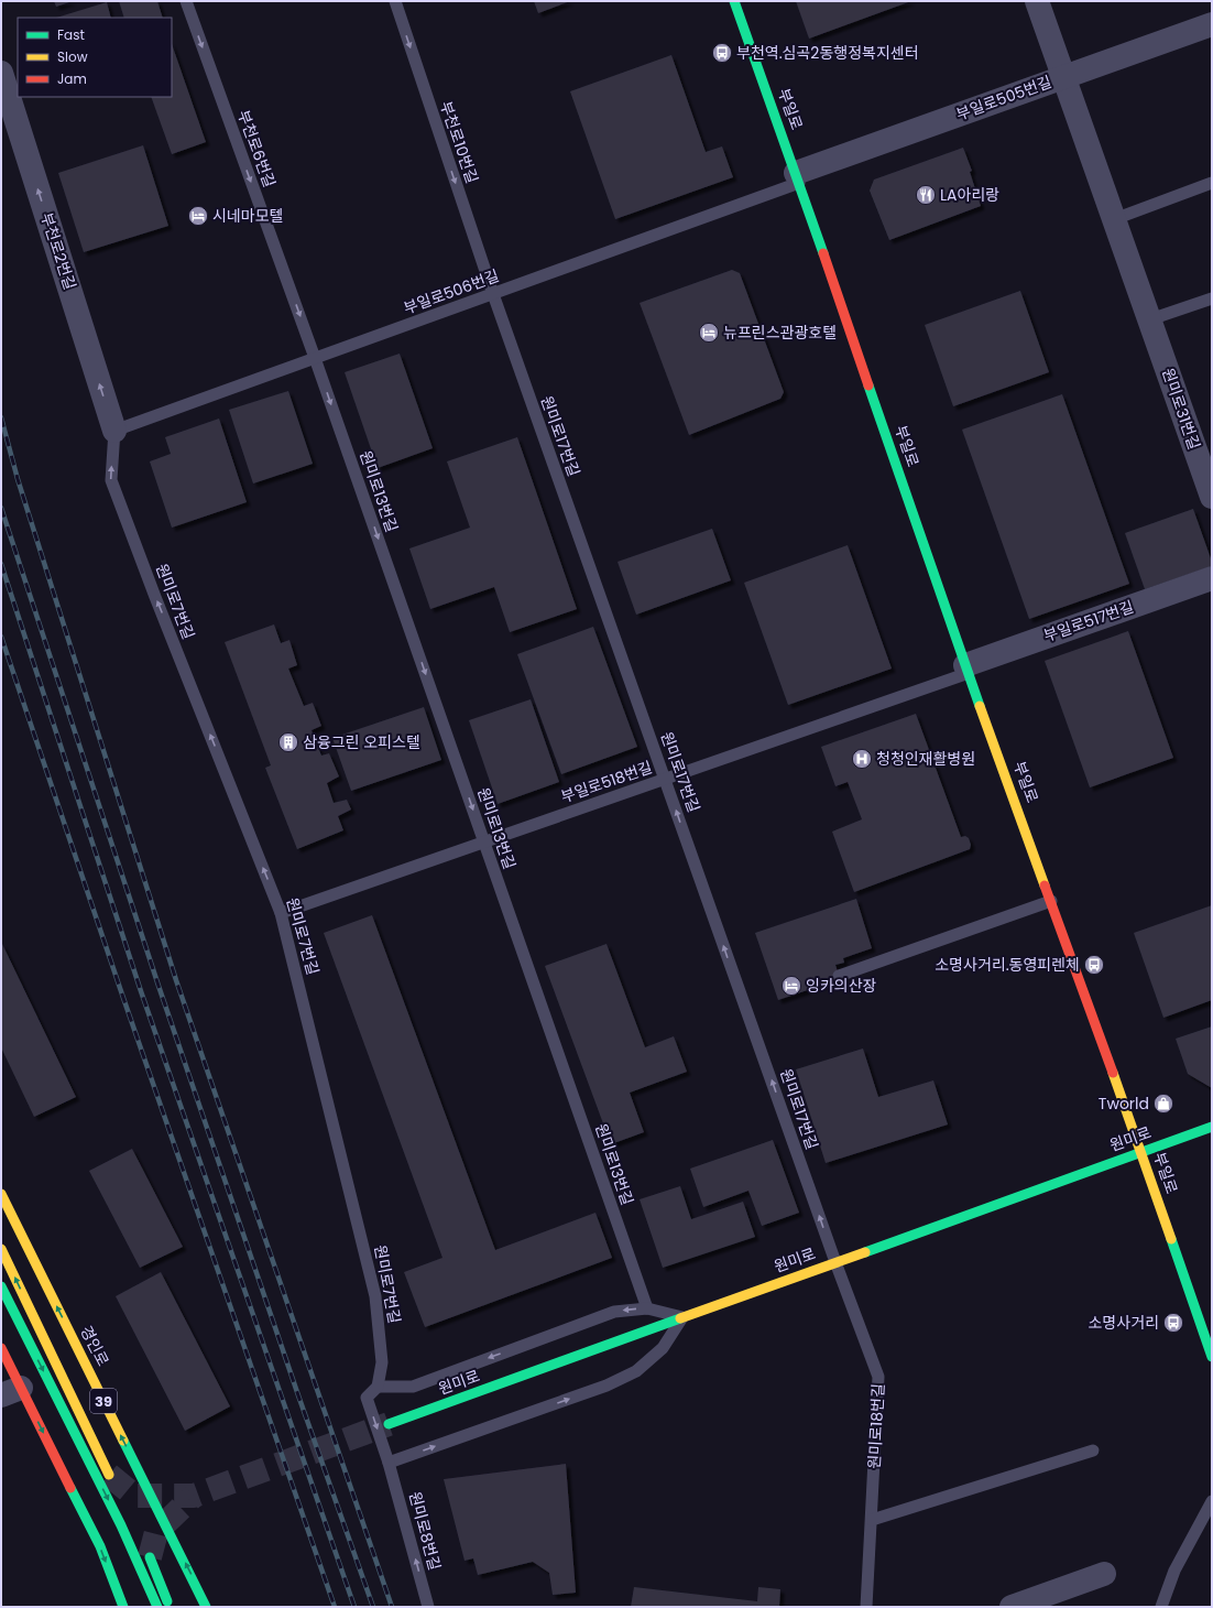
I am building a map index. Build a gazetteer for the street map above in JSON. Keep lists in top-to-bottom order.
{
  "streets": {
    "street": [
      "부일로505번길",
      "부일로",
      "부천로2번길",
      "원미로31번길",
      "부일로517번길",
      "원미로",
      "경인로",
      "39"
    ],
    "lane": [
      "부천로10번길",
      "부천로6번길",
      "부일로506번길",
      "원미로17번길",
      "원미로13번길",
      "원미로7번길",
      "부일로518번길",
      "원미로18번길",
      "원미로8번길"
    ]
  },
  "crossings": [
    ["부일로505번길", "부일로"],
    ["부일로505번길", "부일로506번길"],
    ["부일로505번길", "원미로31번길"],
    ["부일로", "부일로506번길"],
    ["부일로", "부일로517번길"],
    ["부일로", "부일로518번길"],
    ["부일로", "원미로"],
    ["부천로10번길", "부일로506번길"],
    ["부천로10번길", "원미로17번길"],
    ["부천로6번길", "부일로506번길"],
    ["부천로6번길", "원미로13번길"],
    ["부천로2번길", "부일로506번길"],
    ["부천로2번길", "원미로7번길"],
    ["부일로506번길", "원미로17번길"],
    ["부일로506번길", "원미로13번길"],
    ["부일로506번길", "원미로7번길"],
    ["원미로17번길", "부일로518번길"],
    ["원미로17번길", "원미로"],
    ["원미로17번길", "원미로18번길"],
    ["원미로13번길", "부일로518번길"],
    ["원미로7번길", "부일로518번길"],
    ["원미로7번길", "원미로8번길"],
    ["부일로517번길", "부일로518번길"],
    ["원미로", "원미로18번길"]
  ],
  "one_way": [
    "부천로10번길",
    "부천로6번길",
    "부천로2번길",
    "원미로17번길",
    "원미로13번길",
    "원미로8번길"
  ],
  "places": {
    "bus stop": ["부천역.심곡2동행정복지센터", "소명사거리.동영피렌체", "소명사거리"],
    "restaurant": ["LA아리랑"],
    "hotel": ["시네마모텔", "뉴프린스관광호텔", "잉카의산장"],
    "building": ["삼융그린 오피스텔"],
    "hospital": ["청청인재활병원"],
    "shop": ["Tworld"]
  },
  "legend": ["Fast", "Slow", "Jam"]
}
